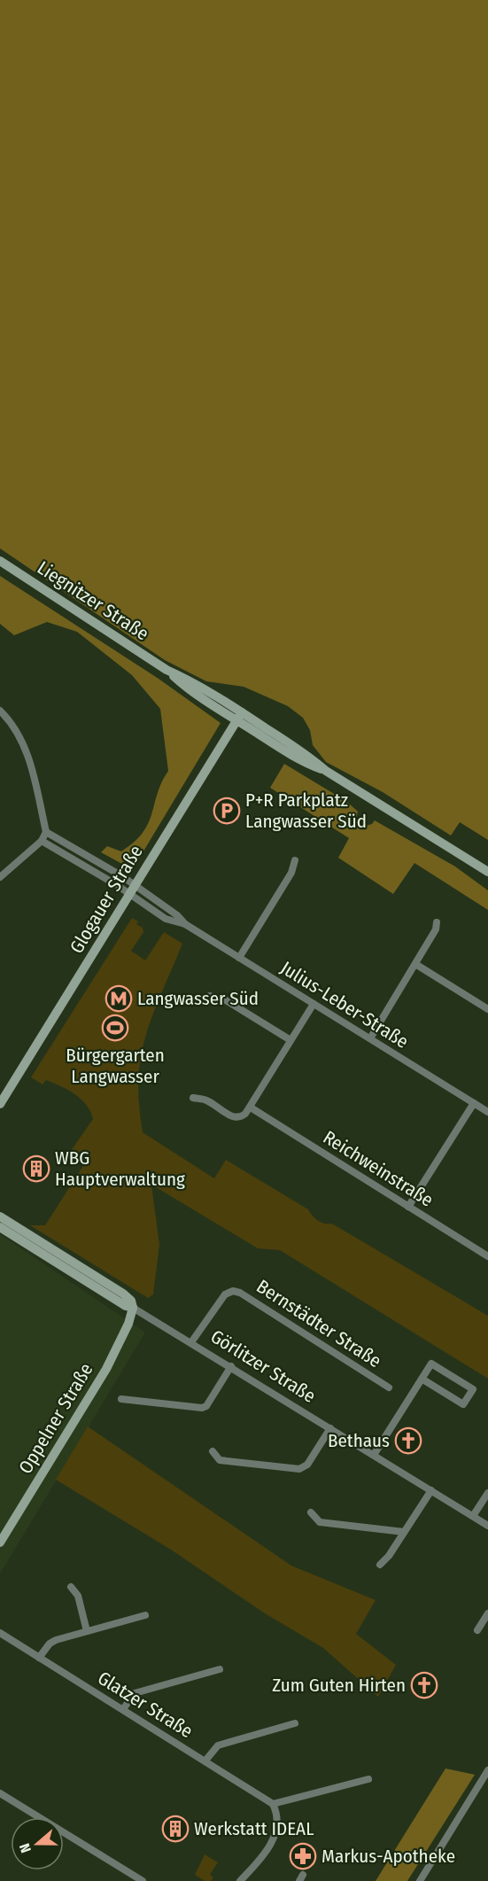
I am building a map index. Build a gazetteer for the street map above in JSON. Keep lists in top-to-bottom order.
{
  "streets": {
    "street": [
      "Liegnitzer Straße",
      "Glogauer Straße",
      "Julius-Leber-Straße",
      "Reichweinstraße",
      "Bernstädter Straße",
      "Görlitzer Straße",
      "Oppelner Straße",
      "Glatzer Straße"
    ]
  },
  "crossings": [
    ["Liegnitzer Straße", "Glogauer Straße"],
    ["Glogauer Straße", "Julius-Leber-Straße"],
    ["Bernstädter Straße", "Görlitzer Straße"],
    ["Görlitzer Straße", "Oppelner Straße"]
  ],
  "places": {
    "parking": ["P+R Parkplatz Langwasser Süd"],
    "metro station": ["Langwasser Süd"],
    "sports": ["Bürgergarten Langwasser"],
    "building": ["WBG Hauptverwaltung", "Werkstatt IDEAL"],
    "church": ["Bethaus", "Zum Guten Hirten"],
    "pharmacy": ["Markus-Apotheke"]
  },
  "north": "left"
}
